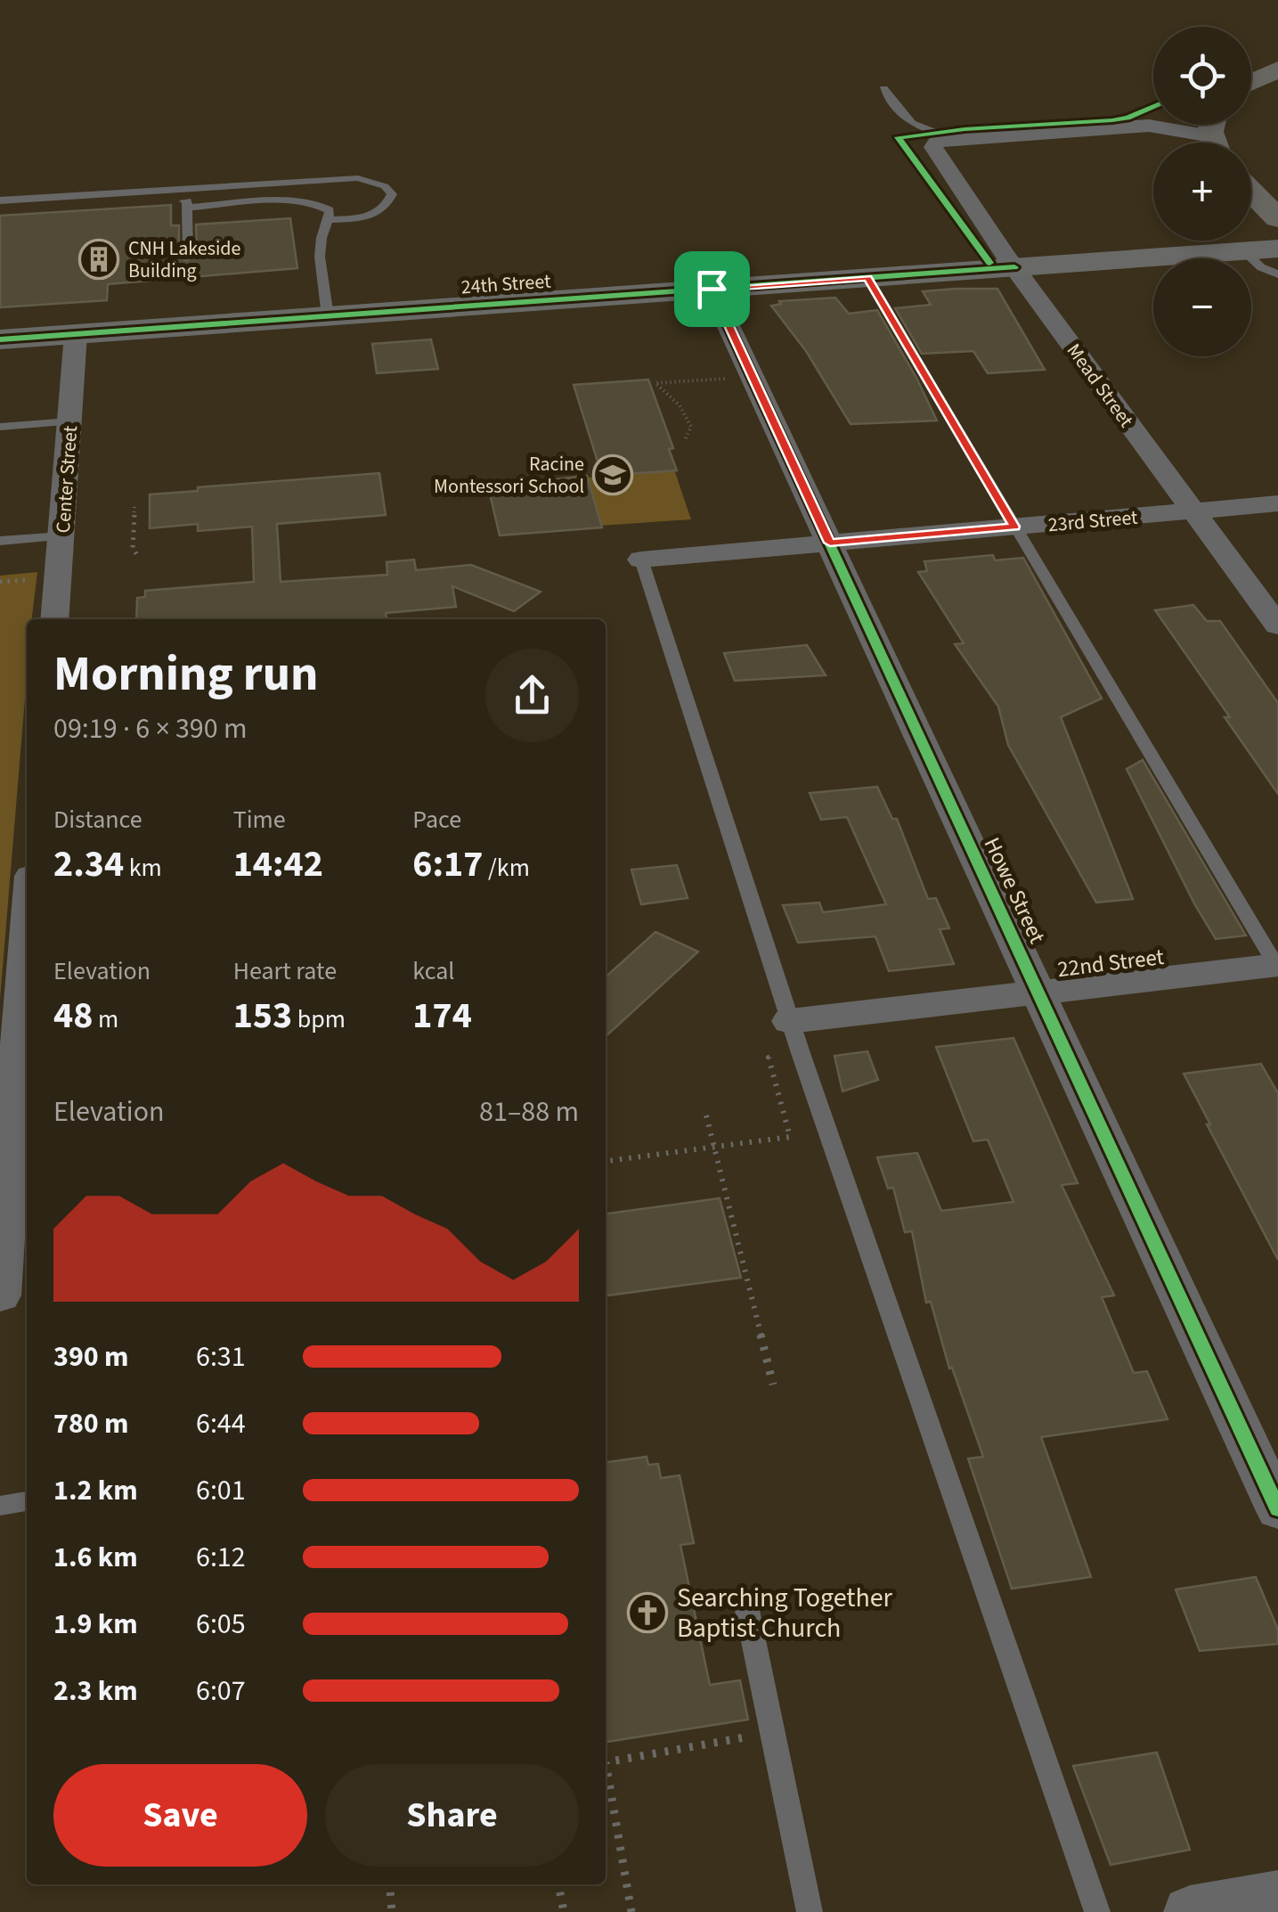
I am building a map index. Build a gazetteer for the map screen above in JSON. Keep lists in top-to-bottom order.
{
  "streets": {
    "street": [
      "24th Street",
      "Mead Street",
      "Center Street",
      "23rd Street",
      "Howe Street",
      "22nd Street"
    ]
  },
  "crossings": [
    ["24th Street", "Mead Street"],
    ["24th Street", "Center Street"],
    ["24th Street", "Howe Street"],
    ["Mead Street", "23rd Street"],
    ["23rd Street", "Howe Street"],
    ["Howe Street", "22nd Street"]
  ],
  "places": {
    "building": ["CNH Lakeside Building"],
    "school or university": ["Racine Montessori School"],
    "church": ["Searching Together Baptist Church"]
  },
  "page": {
    "map_buttons": ["+", "−"],
    "heading": ["Morning run", "09:19 · 6 × 390 m"],
    "stats": [
      ["Distance", "2.34 km"],
      ["Time", "14:42"],
      ["Pace", "6:17 /km"],
      ["Elevation", "48 m"],
      ["Heart rate", "153 bpm"],
      ["kcal", "174"]
    ],
    "chart": ["Elevation", "81–88 m"],
    "list": [
      {
        "name": "390 m",
        "note": "6:31"
      },
      {
        "name": "780 m",
        "note": "6:44"
      },
      {
        "name": "1.2 km",
        "note": "6:01"
      },
      {
        "name": "1.6 km",
        "note": "6:12"
      },
      {
        "name": "1.9 km",
        "note": "6:05"
      },
      {
        "name": "2.3 km",
        "note": "6:07"
      }
    ],
    "buttons": ["Save", "Share"]
  }
}
